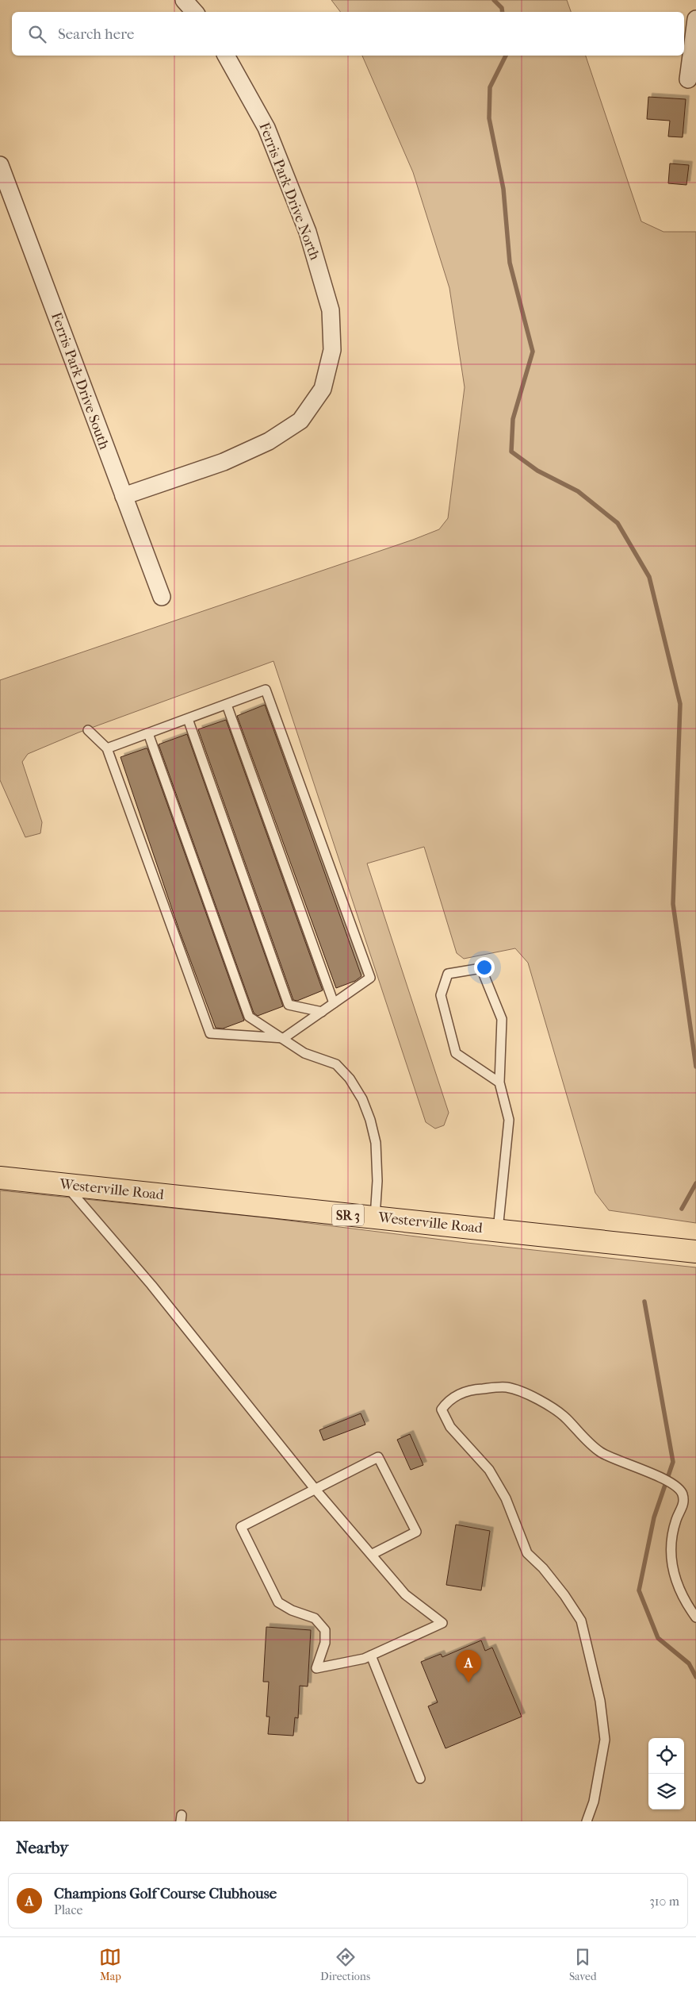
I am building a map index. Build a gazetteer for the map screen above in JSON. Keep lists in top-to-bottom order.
{
  "streets": {
    "main road": ["Westerville Road", "SR 3"],
    "street": ["Ferris Park Drive North", "Ferris Park Drive South"]
  },
  "crossings": [
    ["Ferris Park Drive North", "Ferris Park Drive South"]
  ],
  "page": {
    "search": "Search here",
    "pins": "A",
    "heading": "Nearby",
    "list": [
      {
        "mark": "A",
        "name": "Champions Golf Course Clubhouse",
        "note": "Place",
        "value": "310 m"
      }
    ],
    "nav": ["Map", "Directions", "Saved"]
  }
}
